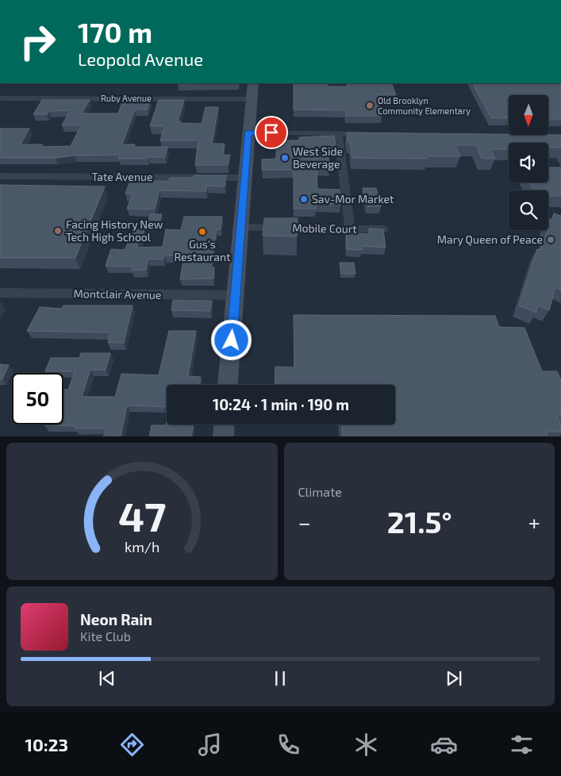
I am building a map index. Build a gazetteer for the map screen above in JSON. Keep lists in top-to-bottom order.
{
  "streets": {
    "street": [
      "Ruby Avenue",
      "Tate Avenue",
      "Mobile Court",
      "Montclair Avenue"
    ]
  },
  "places": [
    "Old Brooklyn Community Elementary",
    "West Side Beverage",
    "Sav-Mor Market",
    "Facing History New Tech High School",
    "Gus's Restaurant",
    "Mary Queen of Peace"
  ],
  "north": "bottom",
  "page": {
    "turn": ["170 m", "Leopold Avenue"],
    "limit": "50",
    "trip": "10:24 · 1 min · 190 m",
    "tile": "Climate",
    "heat": ["−", "21.5°", "+"],
    "song": ["Neon Rain", "Kite Club"],
    "tabs": "10:23",
    "gauge": ["47", "km/h"]
  }
}
